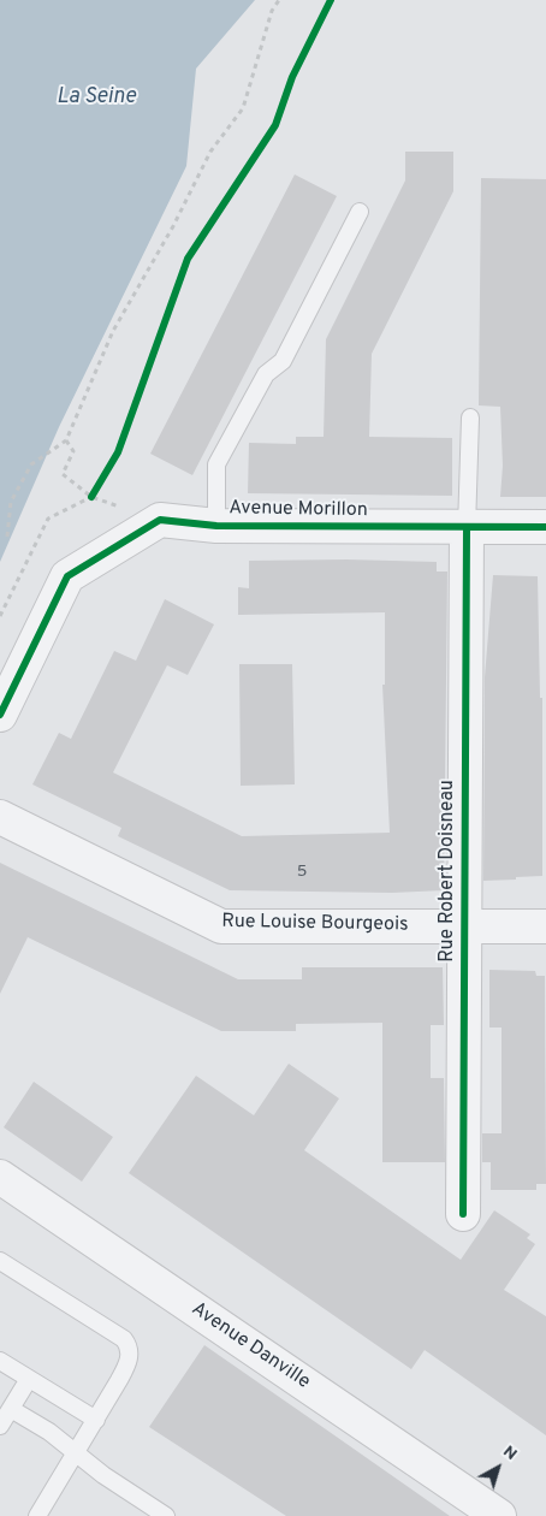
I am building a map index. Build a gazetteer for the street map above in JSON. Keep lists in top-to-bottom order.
{
  "streets": {
    "street": [
      "Avenue Morillon",
      "Rue Robert Doisneau",
      "Rue Louise Bourgeois",
      "Avenue Danville"
    ]
  },
  "crossings": [
    ["Avenue Morillon", "Rue Robert Doisneau"],
    ["Rue Robert Doisneau", "Rue Louise Bourgeois"]
  ],
  "water": ["La Seine"],
  "house_numbers": ["5"],
  "north": "top right"
}
